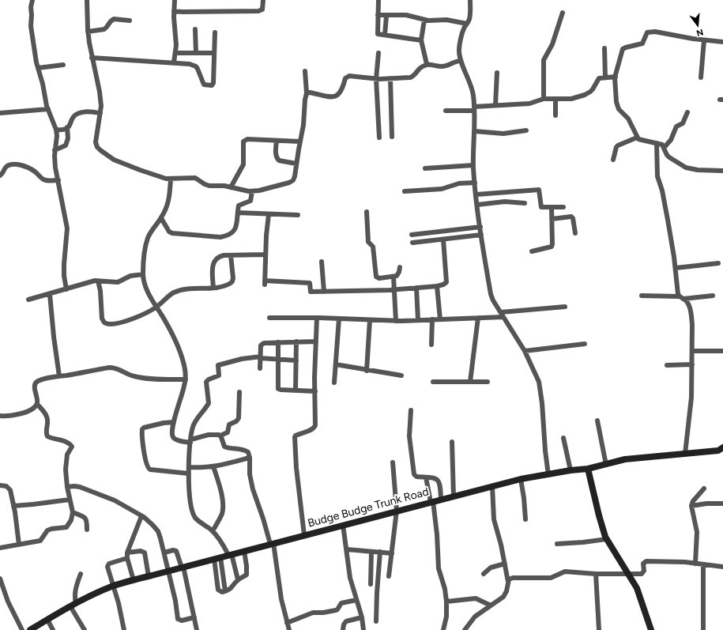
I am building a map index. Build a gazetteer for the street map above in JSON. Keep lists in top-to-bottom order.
{
  "streets": {
    "main road": ["Budge Budge Trunk Road"]
  },
  "north": "bottom"
}
